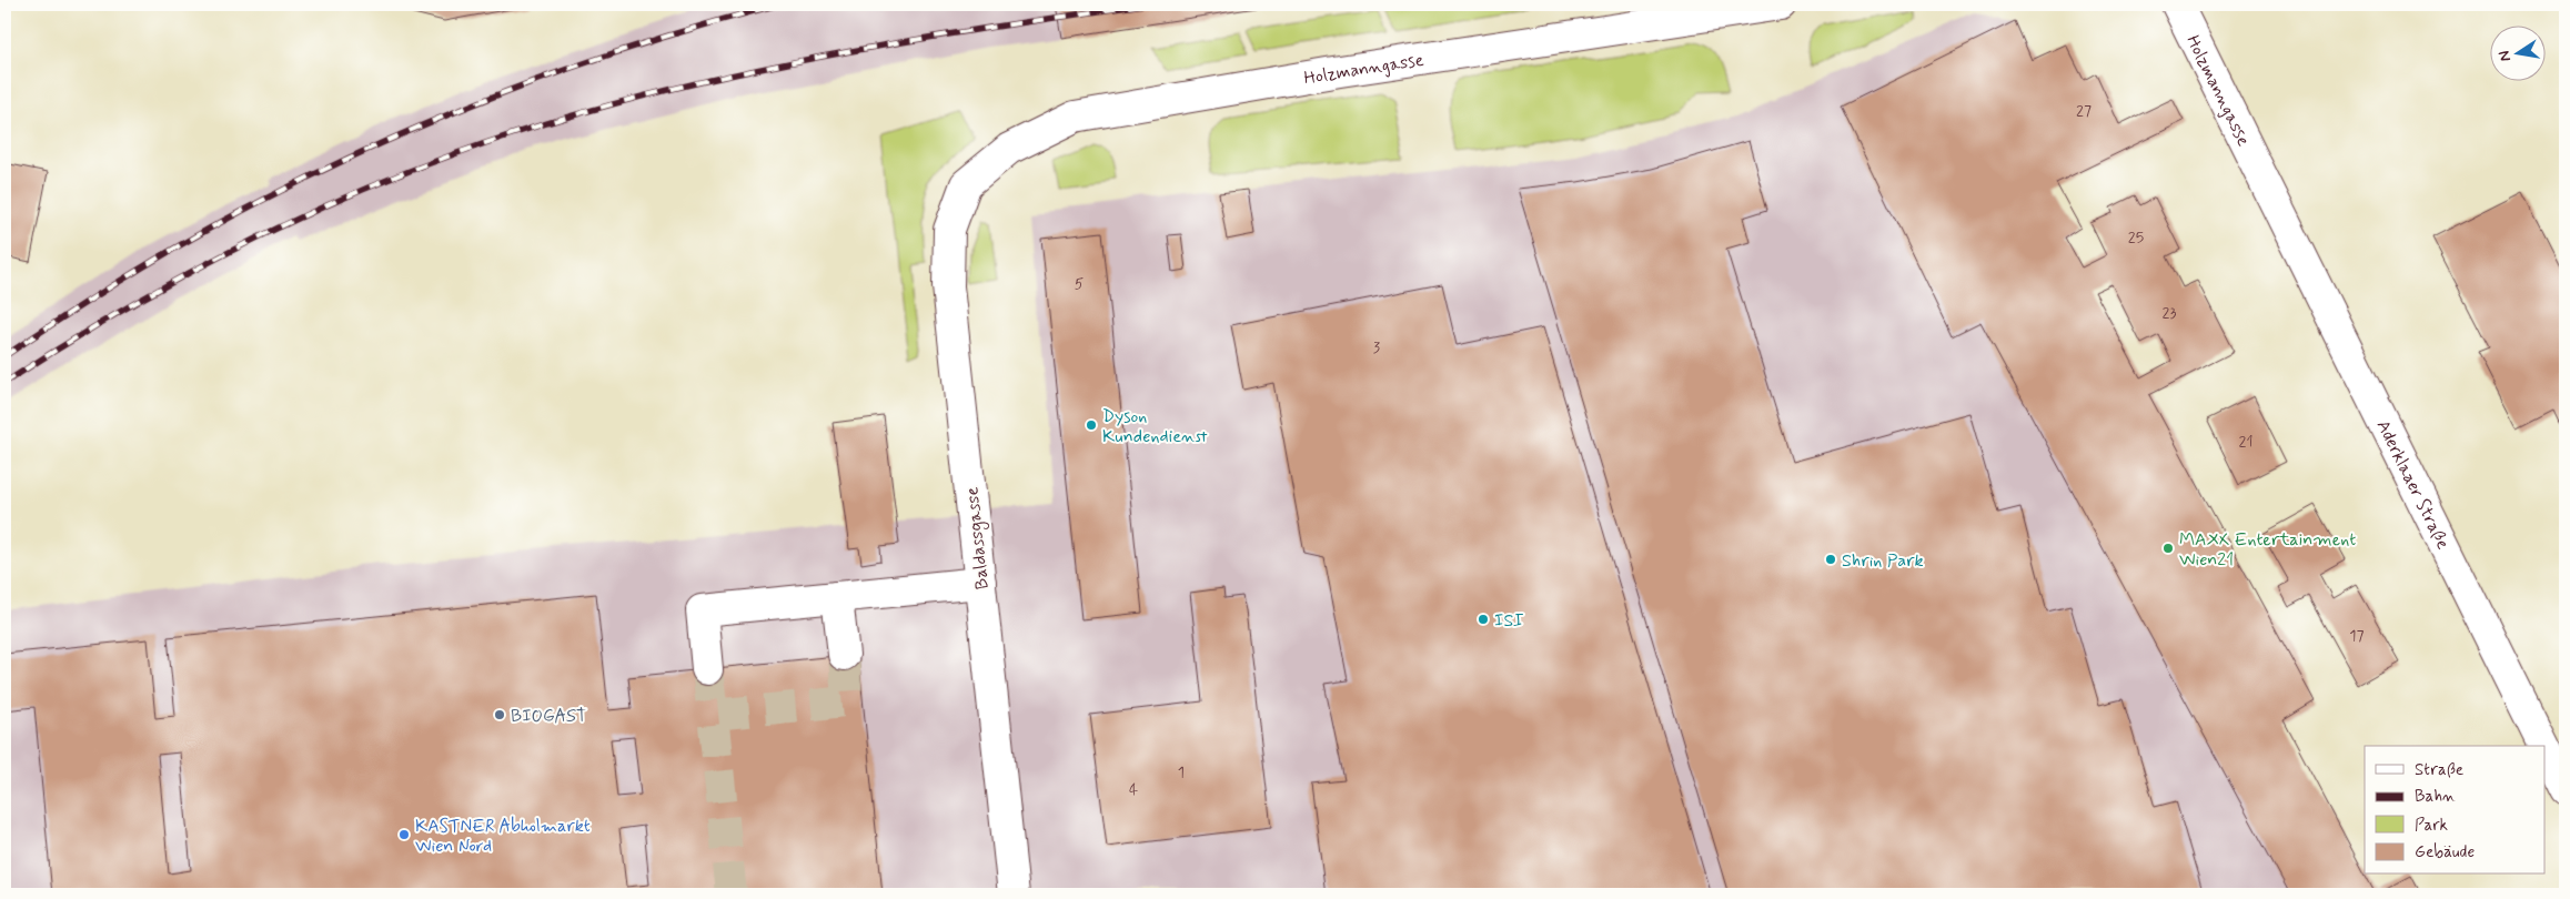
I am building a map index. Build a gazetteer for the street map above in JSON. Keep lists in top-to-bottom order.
{
  "streets": {
    "street": ["Holzmanngasse", "Aderklaaer Straße", "Baldassgasse"]
  },
  "crossings": [
    ["Holzmanngasse", "Aderklaaer Straße"],
    ["Holzmanngasse", "Baldassgasse"]
  ],
  "places": [
    "Dyson Kundendienst",
    "MAXX Entertainment Wien21",
    "Shrin Park",
    "ISI",
    "BIOGAST",
    "KASTNER Abholmarkt Wien Nord"
  ],
  "house_numbers": [
    "27",
    "25",
    "5",
    "23",
    "3",
    "21",
    "17",
    "1",
    "4"
  ],
  "legend": [
    "Straße",
    "Bahn",
    "Park",
    "Gebäude"
  ],
  "north": "left"
}
